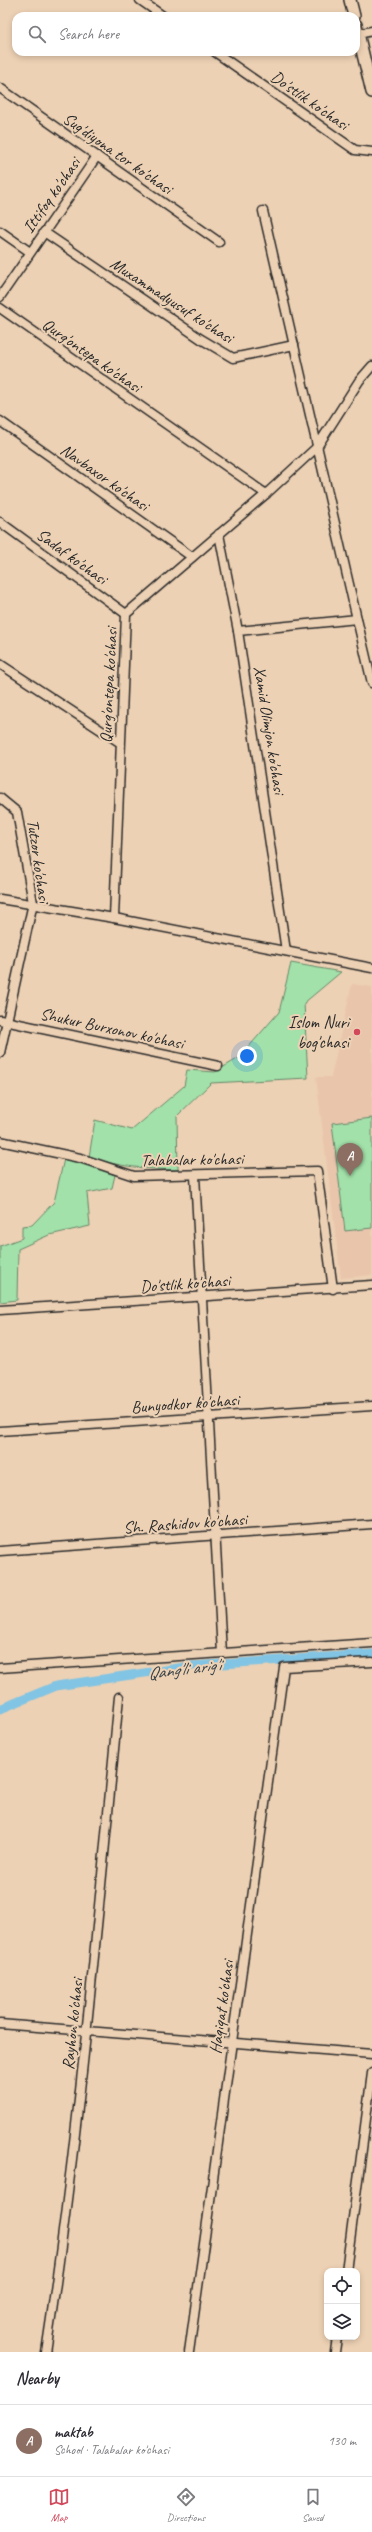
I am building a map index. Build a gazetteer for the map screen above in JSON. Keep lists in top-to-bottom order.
{
  "streets": {
    "street": [
      "Do'stlik ko'chasi",
      "Sug'diyona tor ko'chasi",
      "Ittifoq ko'chasi",
      "Muxammadyusuf ko'chasi",
      "Qurg'ontepa ko'chasi",
      "Navbaxor ko'chasi",
      "Sadaf ko'chasi",
      "Xamid Olimjon ko'chasi",
      "Tutzor ko'chasi",
      "Shukur Burxonov ko'chasi",
      "Talabalar ko'chasi",
      "Bunyodkor ko'chasi",
      "Sh. Rashidov ko'chasi",
      "Haqiqat ko'chasi",
      "Rayhon ko'chasi"
    ]
  },
  "crossings": [
    ["Do'stlik ko'chasi", "Talabalar ko'chasi"],
    ["Sug'diyona tor ko'chasi", "Ittifoq ko'chasi"],
    ["Ittifoq ko'chasi", "Muxammadyusuf ko'chasi"],
    ["Qurg'ontepa ko'chasi", "Navbaxor ko'chasi"],
    ["Qurg'ontepa ko'chasi", "Sadaf ko'chasi"],
    ["Qurg'ontepa ko'chasi", "Xamid Olimjon ko'chasi"],
    ["Tutzor ko'chasi", "Shukur Burxonov ko'chasi"]
  ],
  "water": ["Qang'li arig'i"],
  "places": ["Islom Nuri bog'chasi"],
  "page": {
    "search": "Search here",
    "pins": "A",
    "heading": "Nearby",
    "list": [
      {
        "mark": "A",
        "name": "maktab",
        "note": "School · Talabalar ko'chasi",
        "value": "130 m"
      }
    ],
    "nav": ["Map", "Directions", "Saved"]
  }
}
